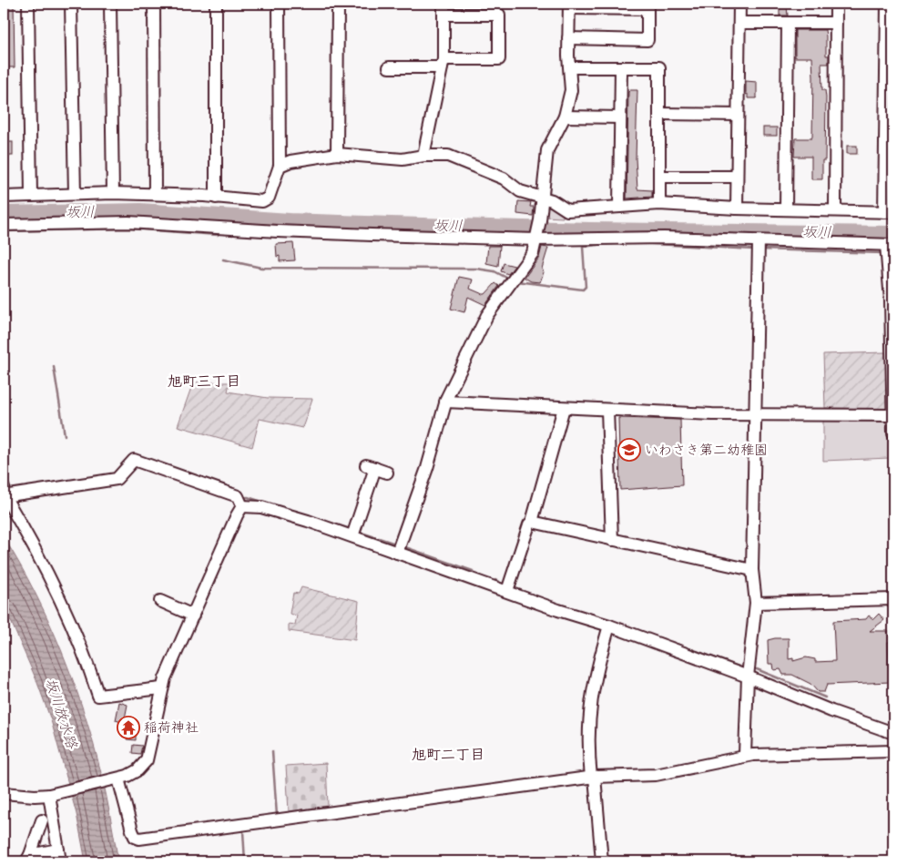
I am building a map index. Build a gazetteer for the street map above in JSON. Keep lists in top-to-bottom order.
{
  "districts": ["旭町三丁目", "旭町二丁目"],
  "water": ["坂川", "坂川放水路"],
  "places": {
    "school or university": ["いわさき第二幼稚園"],
    "temple": ["稲荷神社"]
  }
}
